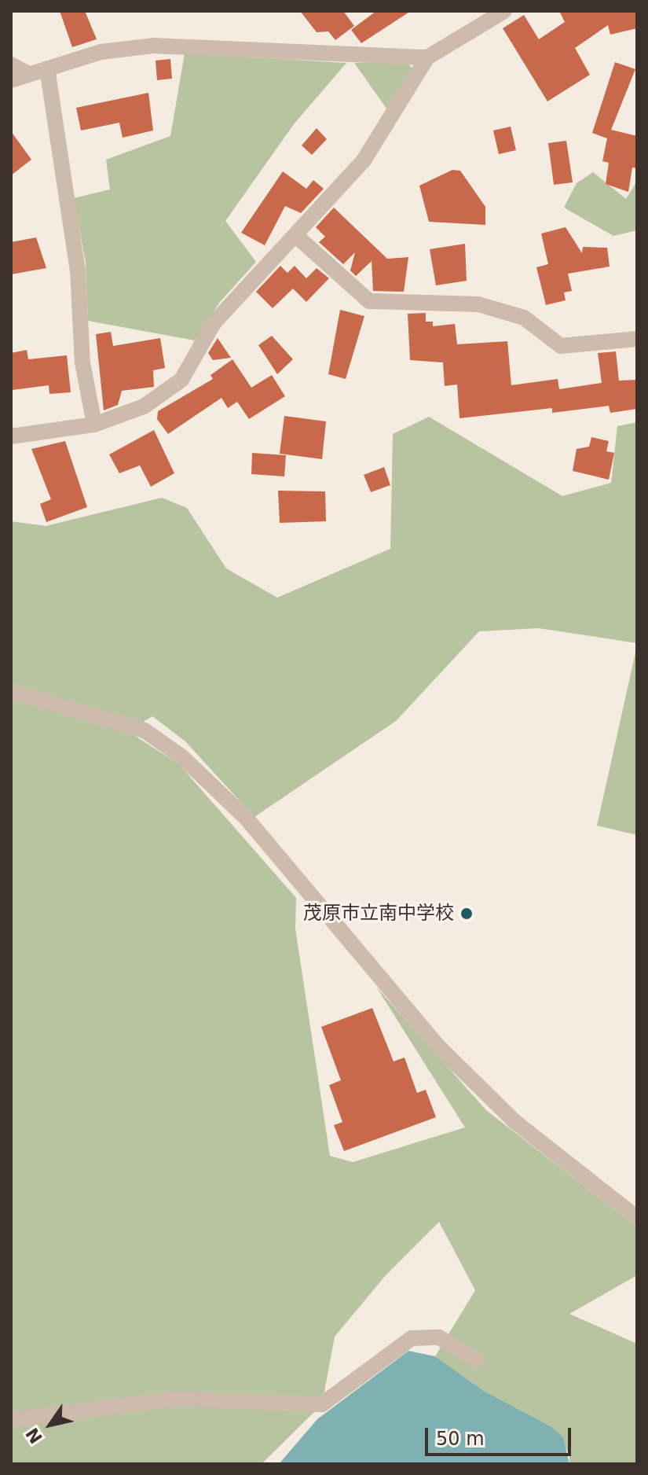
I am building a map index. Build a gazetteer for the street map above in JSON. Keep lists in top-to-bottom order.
{
  "places": ["茂原市立南中学校"],
  "scale_bar": "50 m",
  "north": "bottom left"
}
